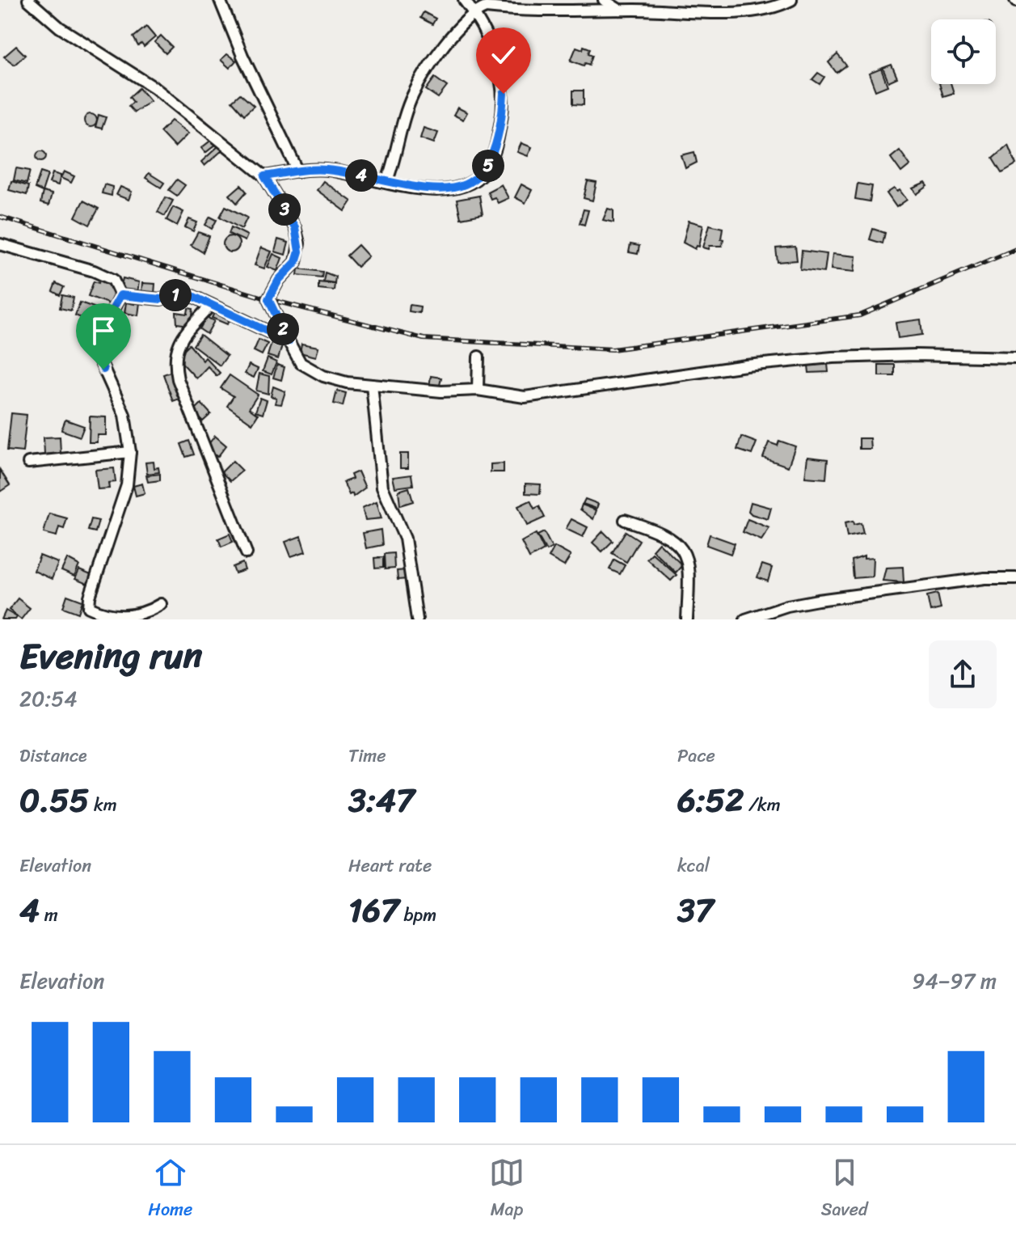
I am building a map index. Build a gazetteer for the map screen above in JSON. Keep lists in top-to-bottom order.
{
  "page": {
    "pins": [
      "5",
      "4",
      "3",
      "1",
      "2"
    ],
    "heading": ["Evening run", "20:54"],
    "stats": [
      ["Distance", "0.55 km"],
      ["Time", "3:47"],
      ["Pace", "6:52 /km"],
      ["Elevation", "4 m"],
      ["Heart rate", "167 bpm"],
      ["kcal", "37"]
    ],
    "chart": ["Elevation", "94–97 m"],
    "tabs": ["Home", "Map", "Saved"]
  }
}
